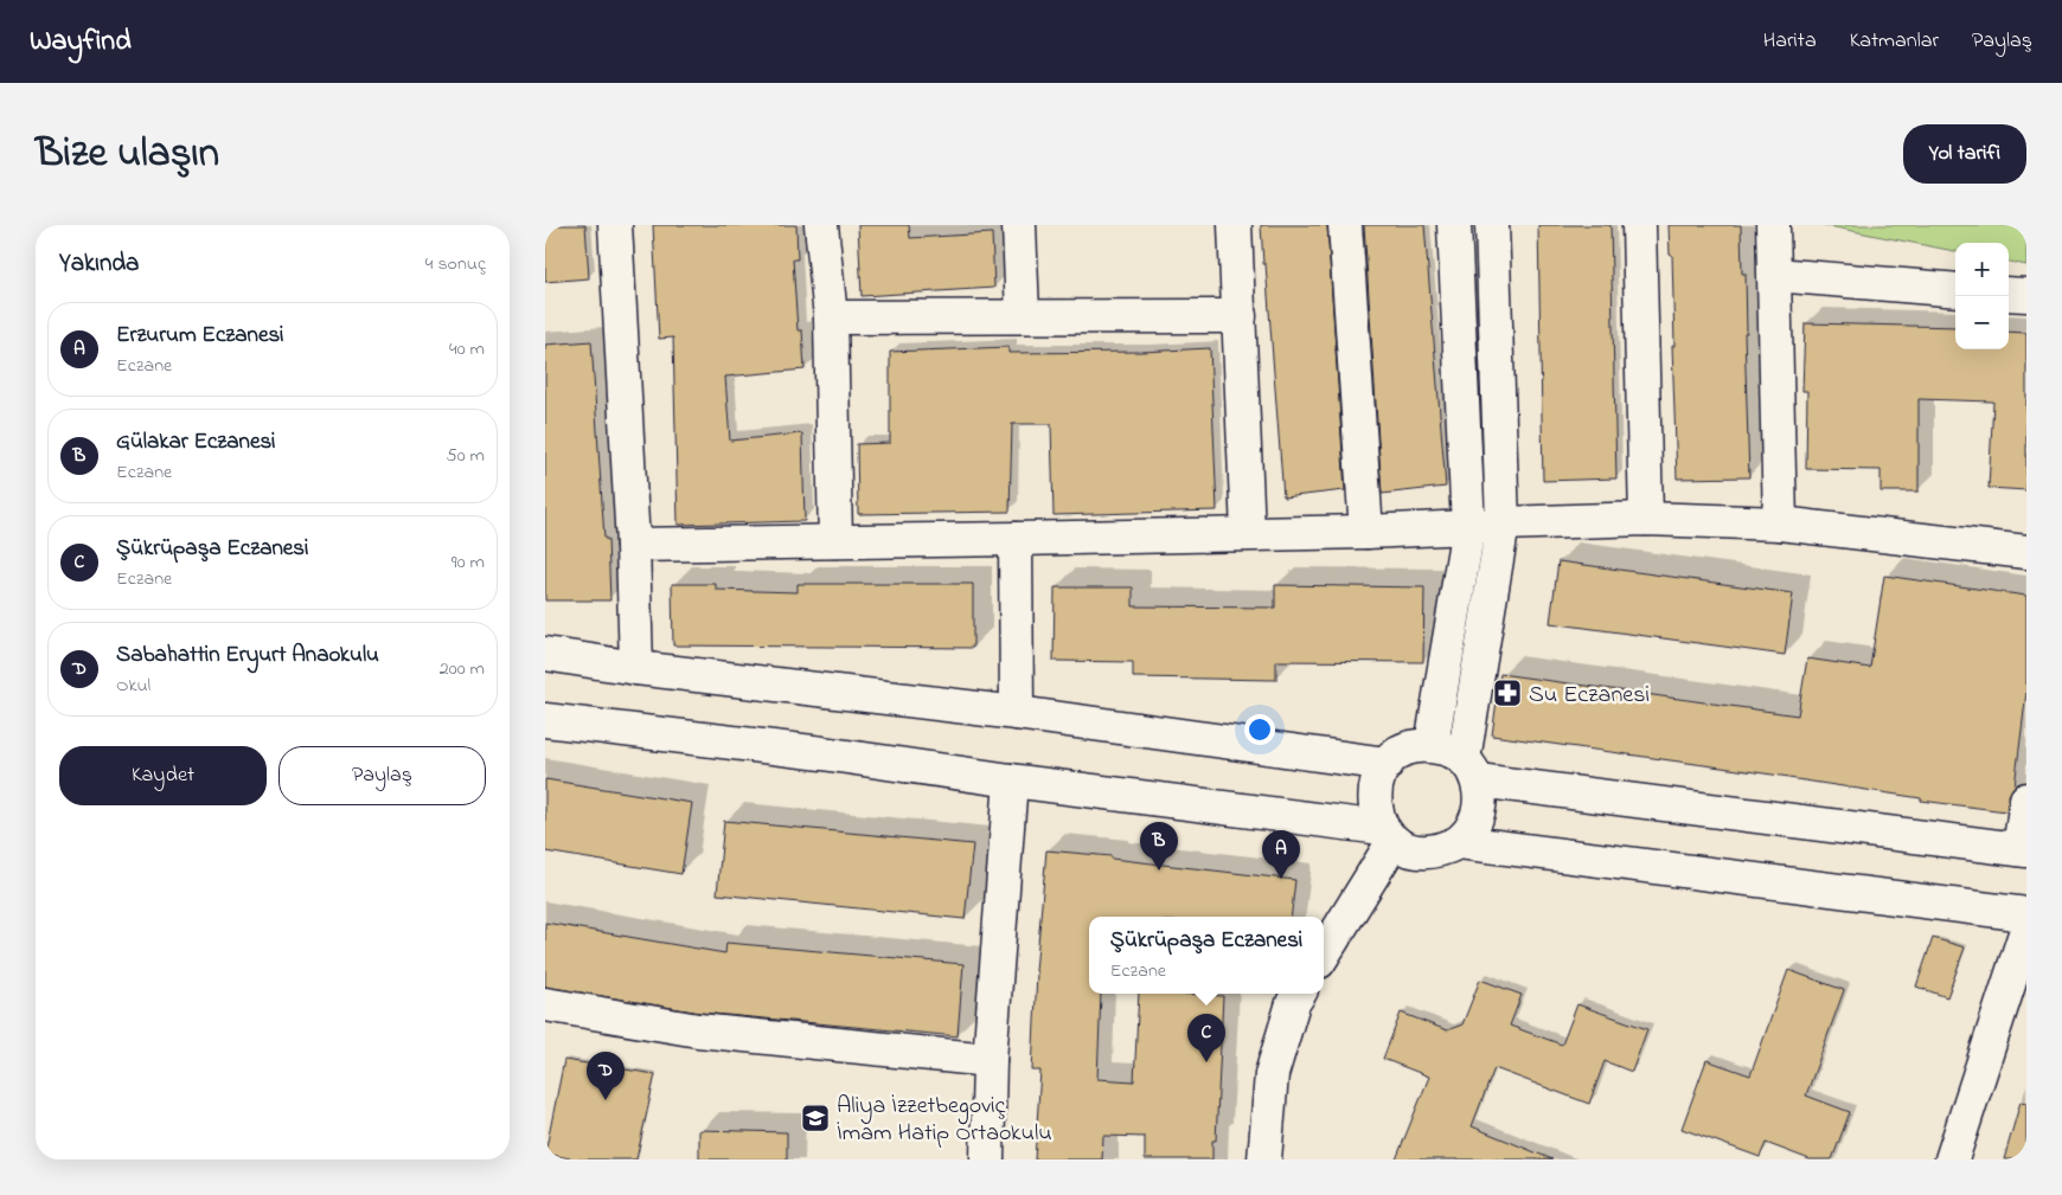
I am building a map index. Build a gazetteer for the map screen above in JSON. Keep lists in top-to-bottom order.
{
  "places": {
    "pharmacy": ["Su Eczanesi"],
    "school or university": ["Aliya İzzetbegoviç İmam Hatip Ortaokulu"]
  },
  "page": {
    "header": "Wayfind",
    "nav": ["Harita", "Katmanlar", "Paylaş"],
    "title": "Bize ulaşın",
    "buttons": [
      "Yol tarifi",
      ["Kaydet", "Paylaş"]
    ],
    "heading": ["Yakında", "4 sonuç"],
    "map_buttons": ["+", "−"],
    "list": [
      {
        "mark": "A",
        "name": "Erzurum Eczanesi",
        "note": "Eczane",
        "value": "40 m"
      },
      {
        "mark": "B",
        "name": "Gülakar Eczanesi",
        "note": "Eczane",
        "value": "50 m"
      },
      {
        "mark": "C",
        "name": "Şükrüpaşa Eczanesi",
        "note": "Eczane",
        "value": "90 m"
      },
      {
        "mark": "D",
        "name": "Sabahattin Eryurt Anaokulu",
        "note": "Okul",
        "value": "200 m"
      }
    ],
    "pins": [
      "B",
      "A",
      "C",
      "D"
    ],
    "popup": ["Şükrüpaşa Eczanesi", "Eczane"]
  }
}
